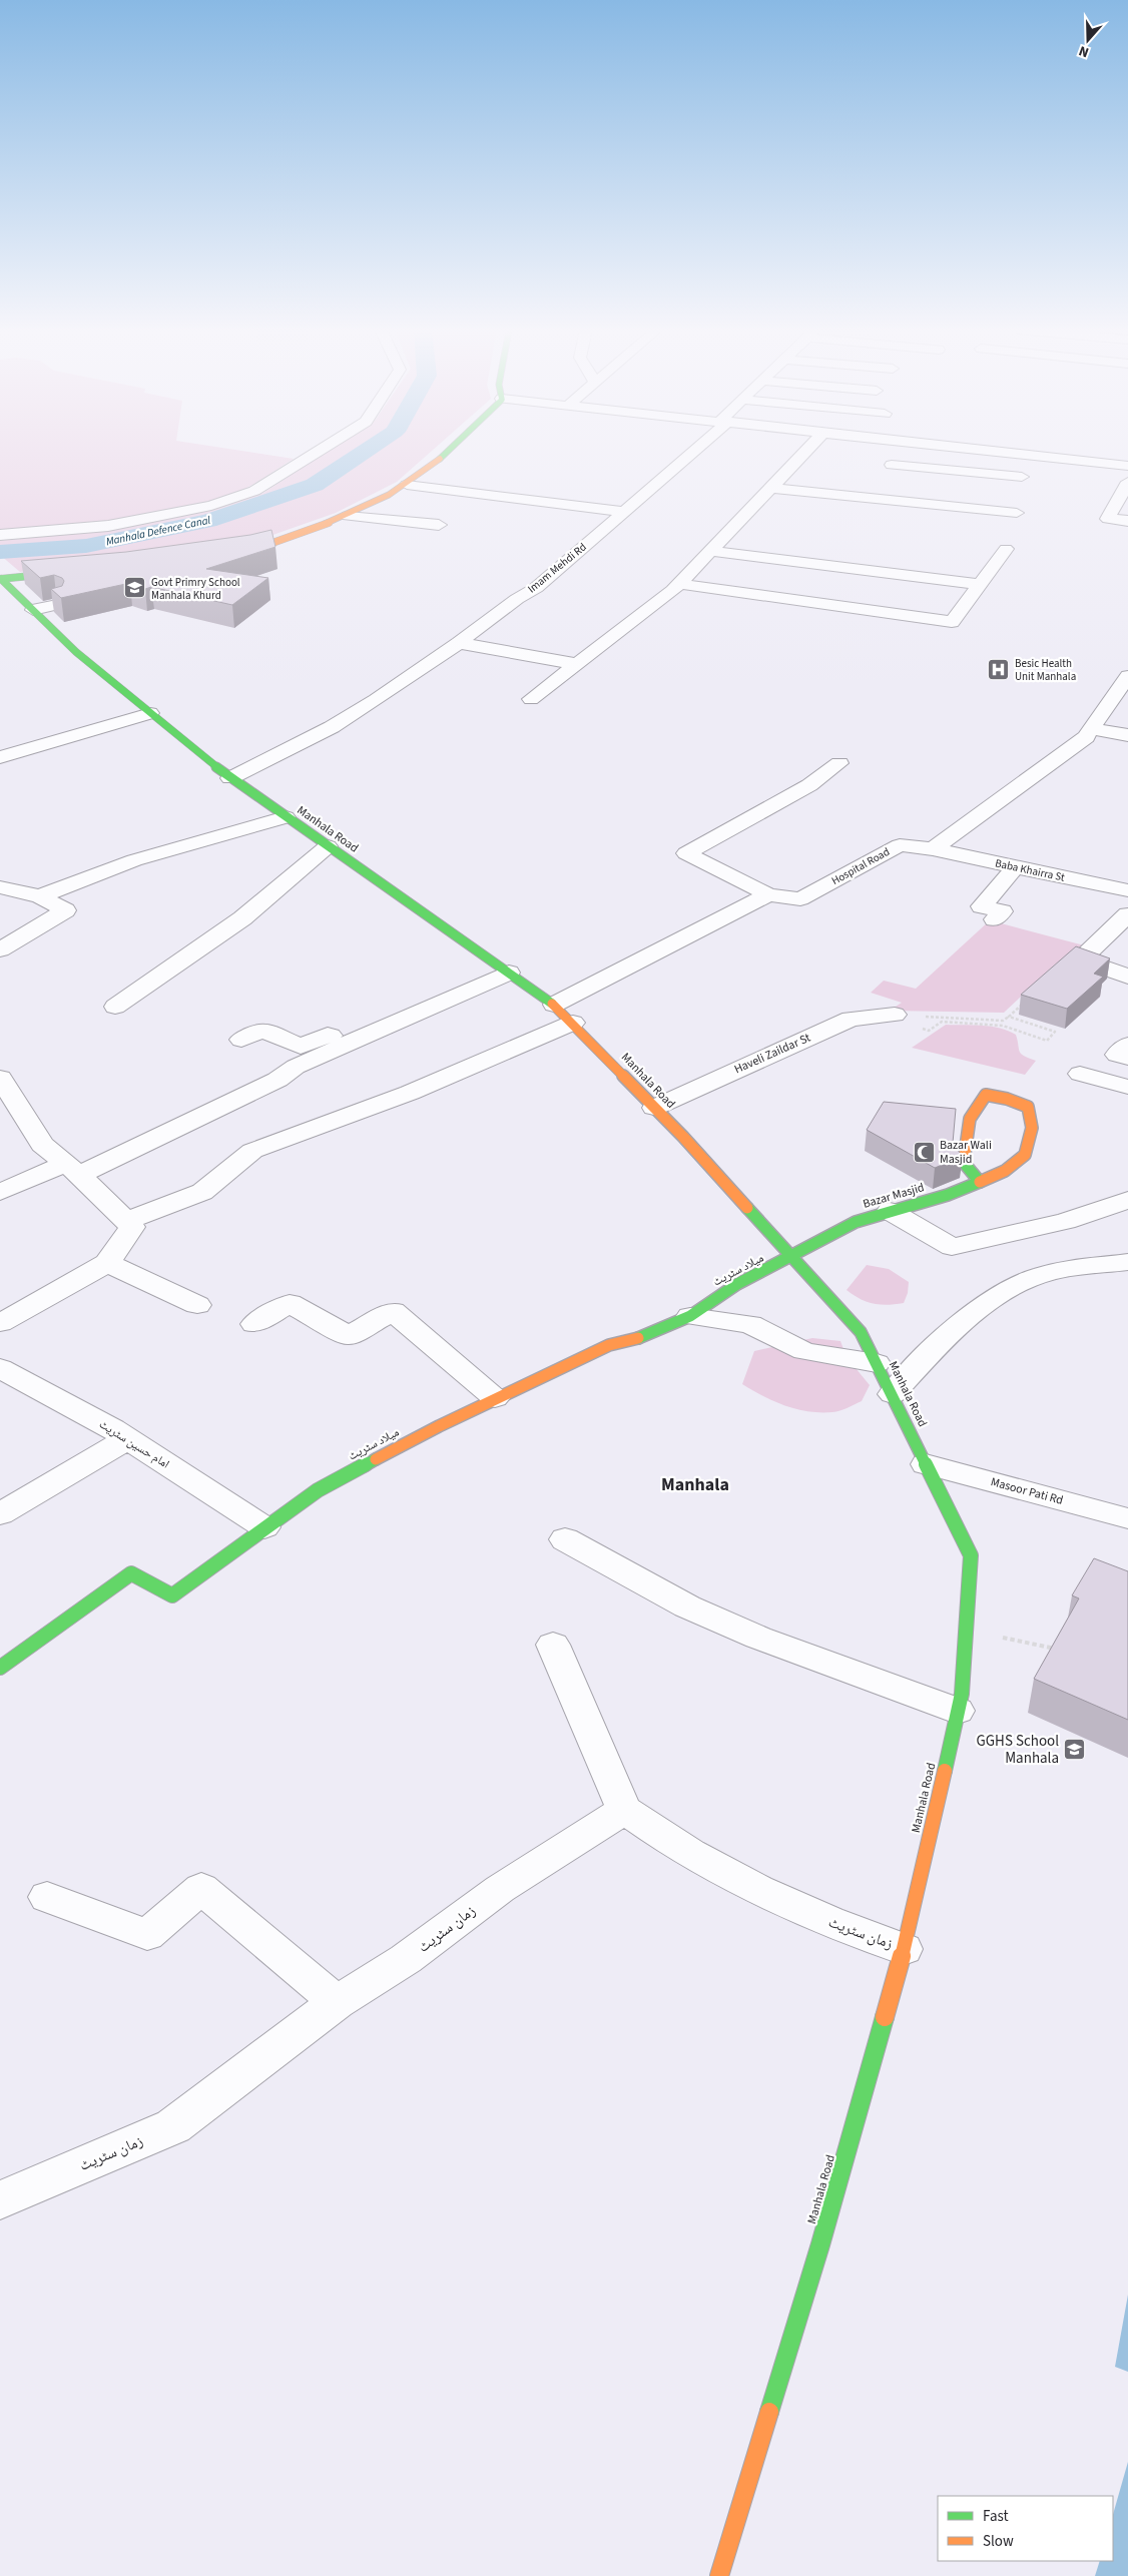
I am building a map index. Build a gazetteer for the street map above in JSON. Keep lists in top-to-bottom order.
{
  "streets": {
    "main road": ["Manhala Road", "Bazar Masjid", "میلاد سٹریٹ"],
    "street": [
      "Imam Mehdi Rd",
      "Hospital Road",
      "Baba Khairra St",
      "Haveli Zaildar St",
      "امام حسین سٹریٹ",
      "Masoor Pati Rd",
      "زمان سٹریٹ"
    ]
  },
  "crossings": [
    ["Imam Mehdi Rd", "Manhala Road"],
    ["Manhala Road", "Haveli Zaildar St"],
    ["Manhala Road", "Bazar Masjid"],
    ["Manhala Road", "میلاد سٹریٹ"],
    ["Manhala Road", "Masoor Pati Rd"],
    ["Manhala Road", "زمان سٹریٹ"],
    ["Hospital Road", "Baba Khairra St"],
    ["Bazar Masjid", "میلاد سٹریٹ"],
    ["میلاد سٹریٹ", "امام حسین سٹریٹ"]
  ],
  "districts": ["Manhala"],
  "water": ["Manhala Defence Canal"],
  "places": {
    "school or university": ["Govt Primry School Manhala Khurd", "GGHS School Manhala"],
    "hospital": ["Besic Health Unit Manhala"],
    "mosque": ["Bazar Wali Masjid"]
  },
  "legend": ["Fast", "Slow"],
  "north": "bottom"
}
